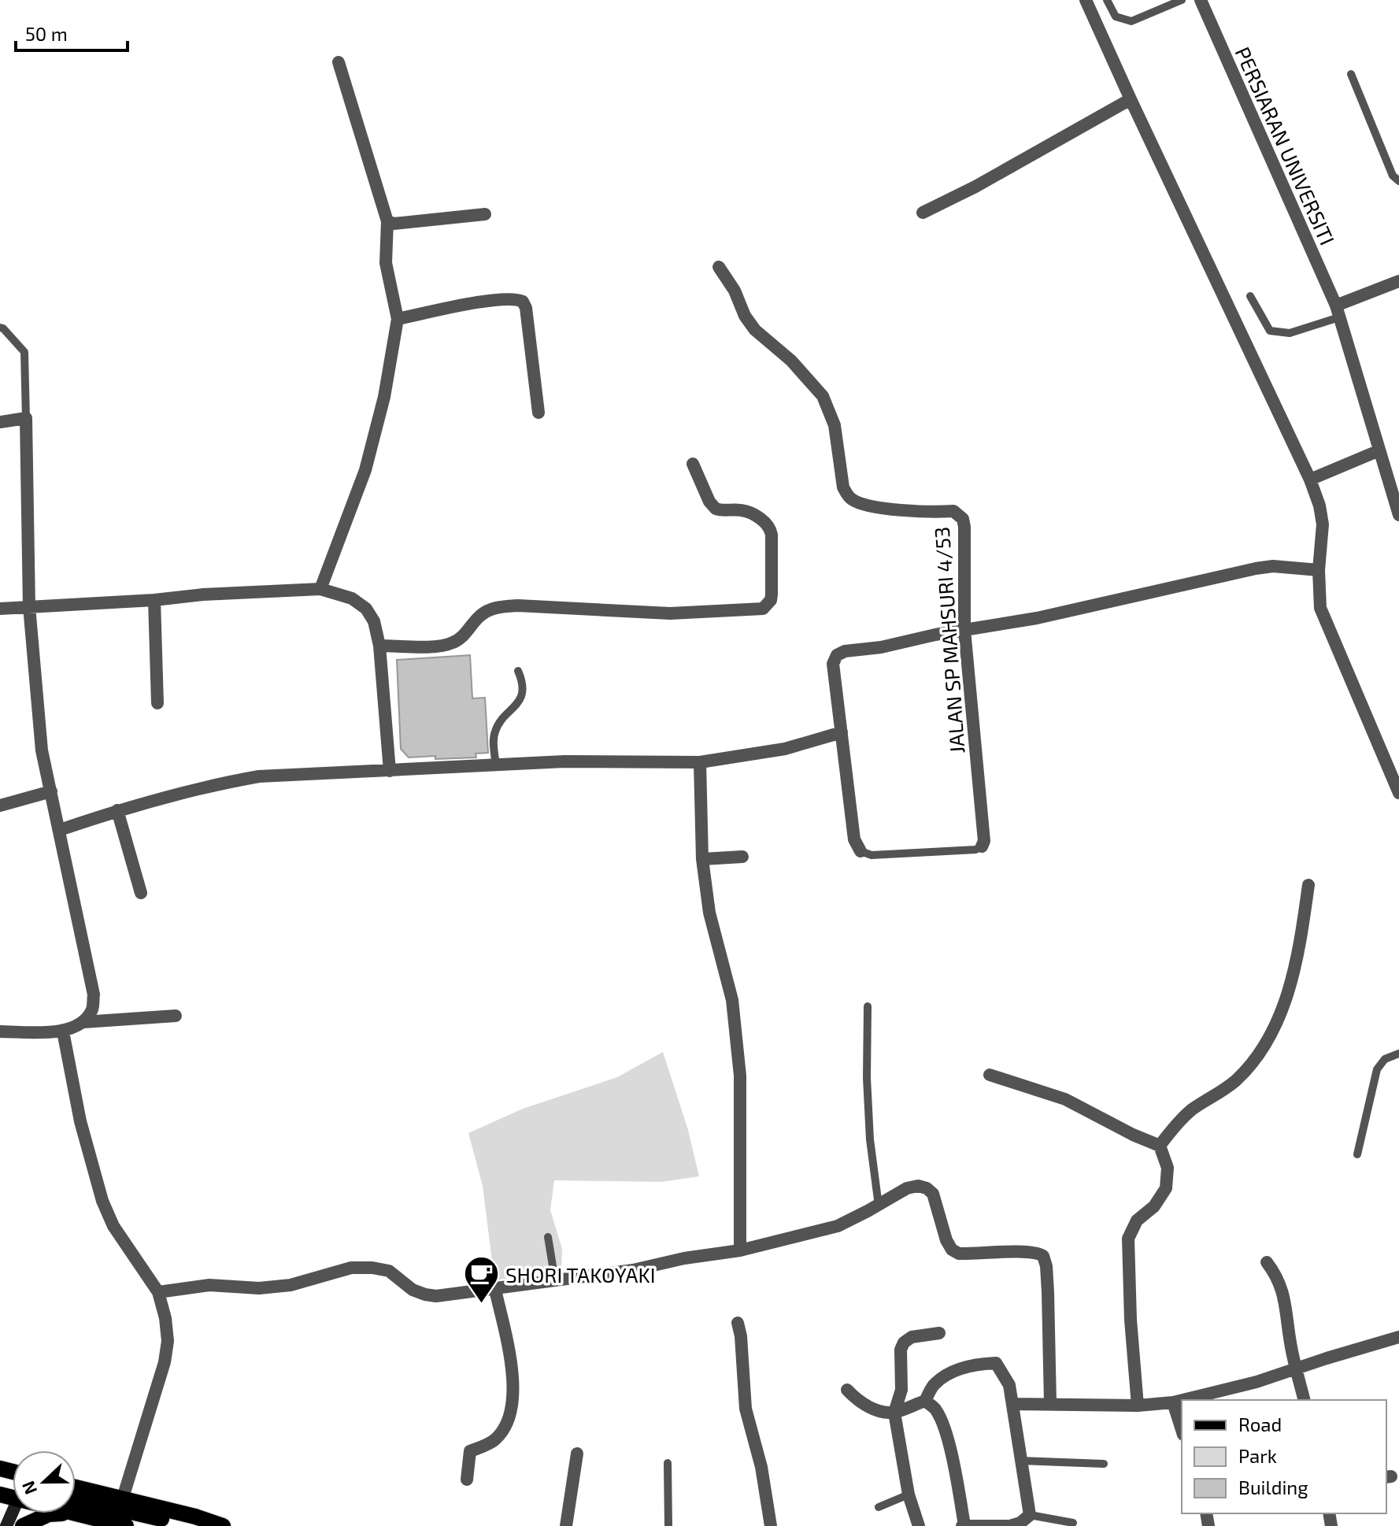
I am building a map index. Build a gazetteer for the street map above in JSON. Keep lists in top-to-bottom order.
{
  "streets": {
    "street": ["PERSIARAN UNIVERSITI", "JALAN SP MAHSURI 4/53"]
  },
  "places": {
    "cafe": ["SHORI TAKOYAKI"]
  },
  "legend": ["Road", "Park", "Building"],
  "scale_bar": "50 m",
  "north": "left"
}
